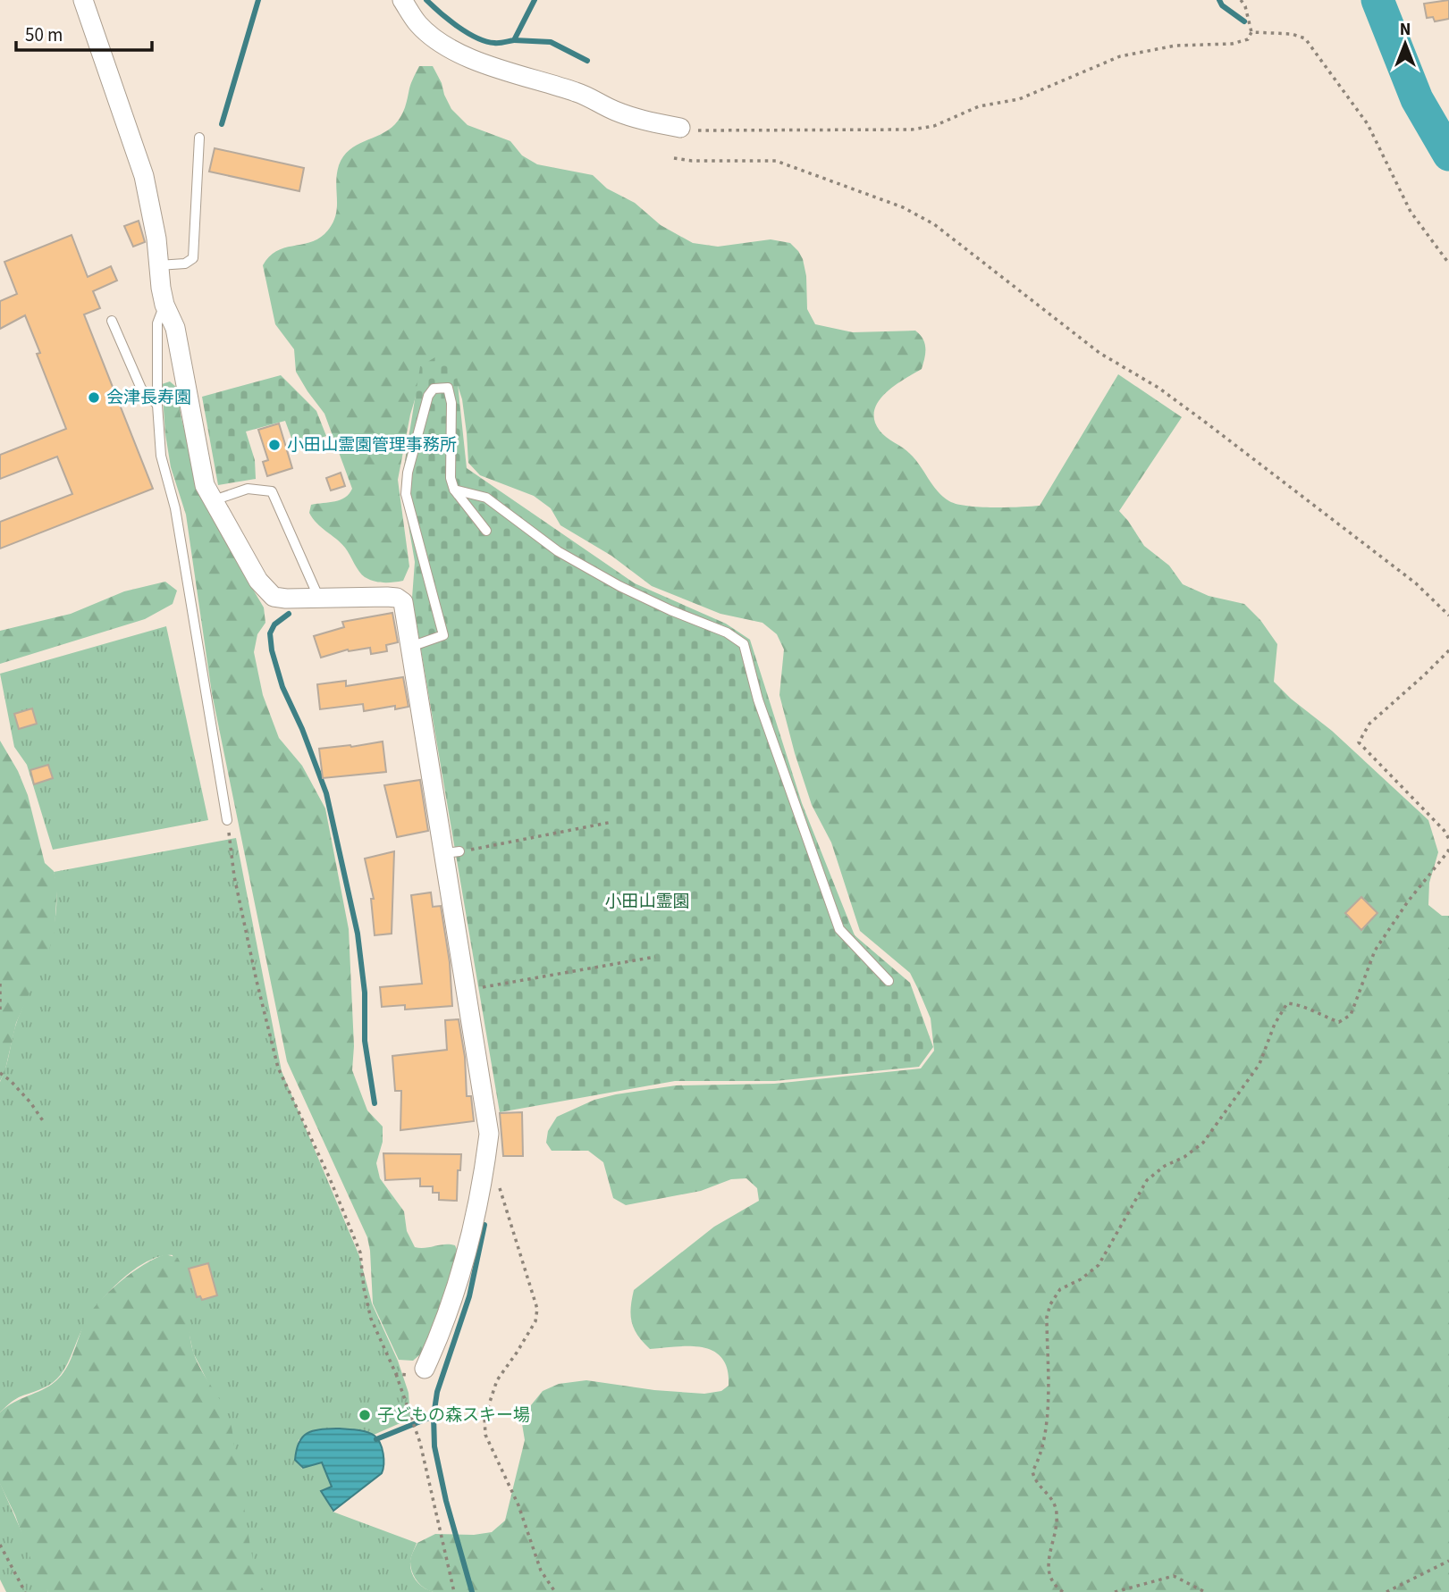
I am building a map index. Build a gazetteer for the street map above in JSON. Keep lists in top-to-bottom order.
{
  "parks": ["小田山霊園"],
  "places": ["会津長寿園", "小田山霊園管理事務所", "子どもの森スキー場"],
  "scale_bar": "50 m",
  "north": "top"
}
